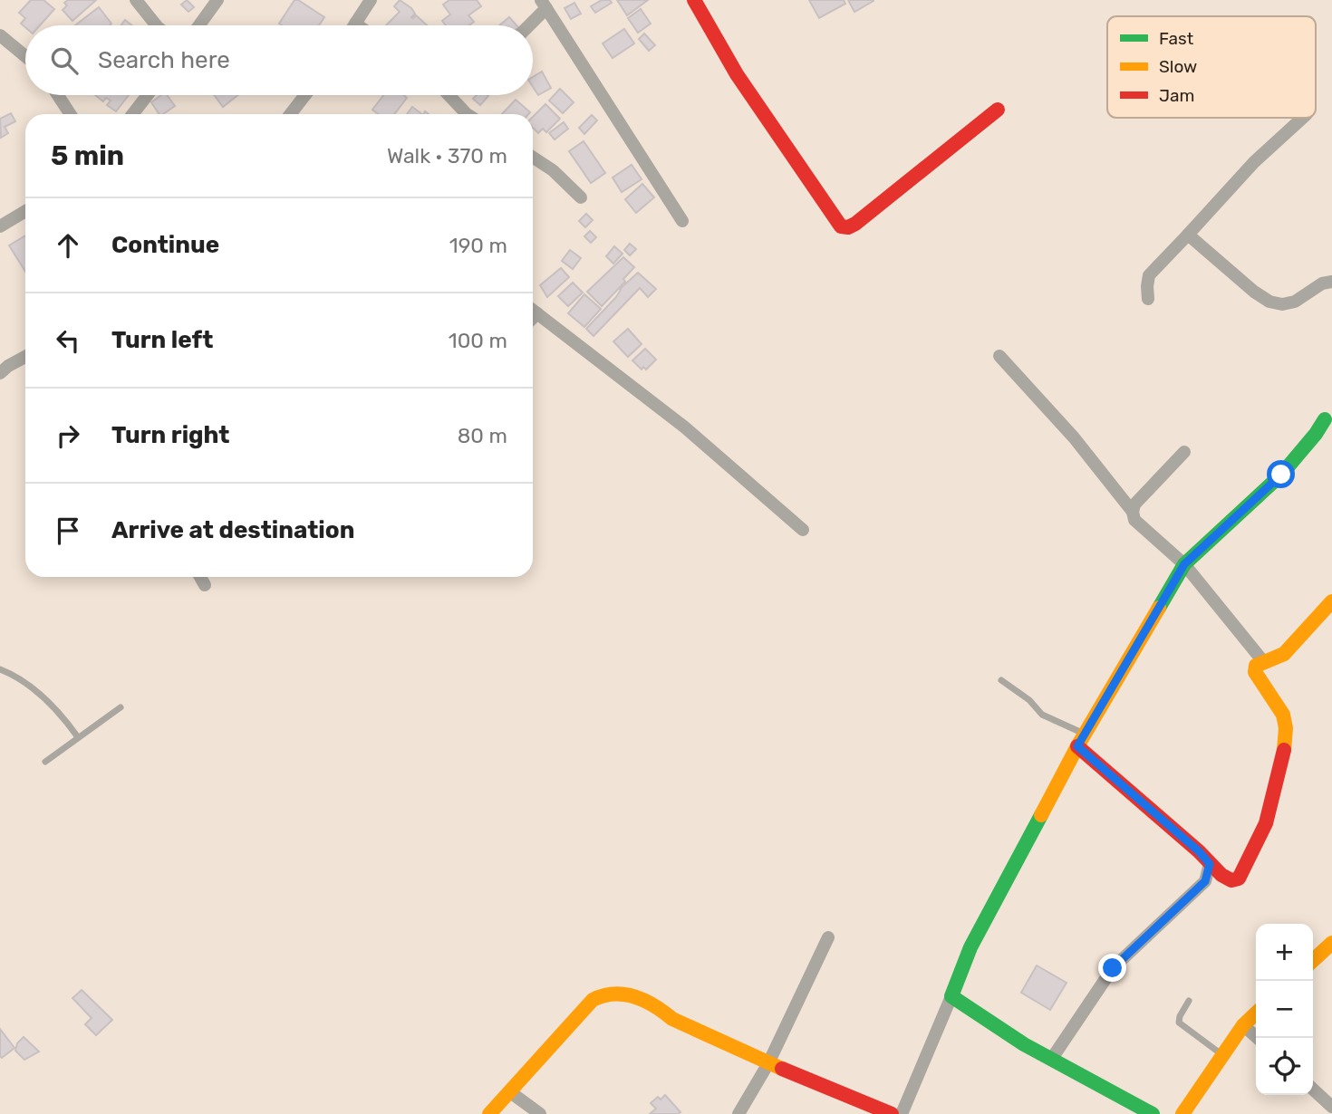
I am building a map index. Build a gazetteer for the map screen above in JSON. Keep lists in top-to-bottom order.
{
  "legend": ["Fast", "Slow", "Jam"],
  "page": {
    "search": "Search here",
    "heading": ["5 min", "Walk · 370 m"],
    "list": [
      ["Continue", "190 m"],
      ["Turn left", "100 m"],
      ["Turn right", "80 m"],
      "Arrive at destination"
    ],
    "map_buttons": ["+", "−"]
  }
}
